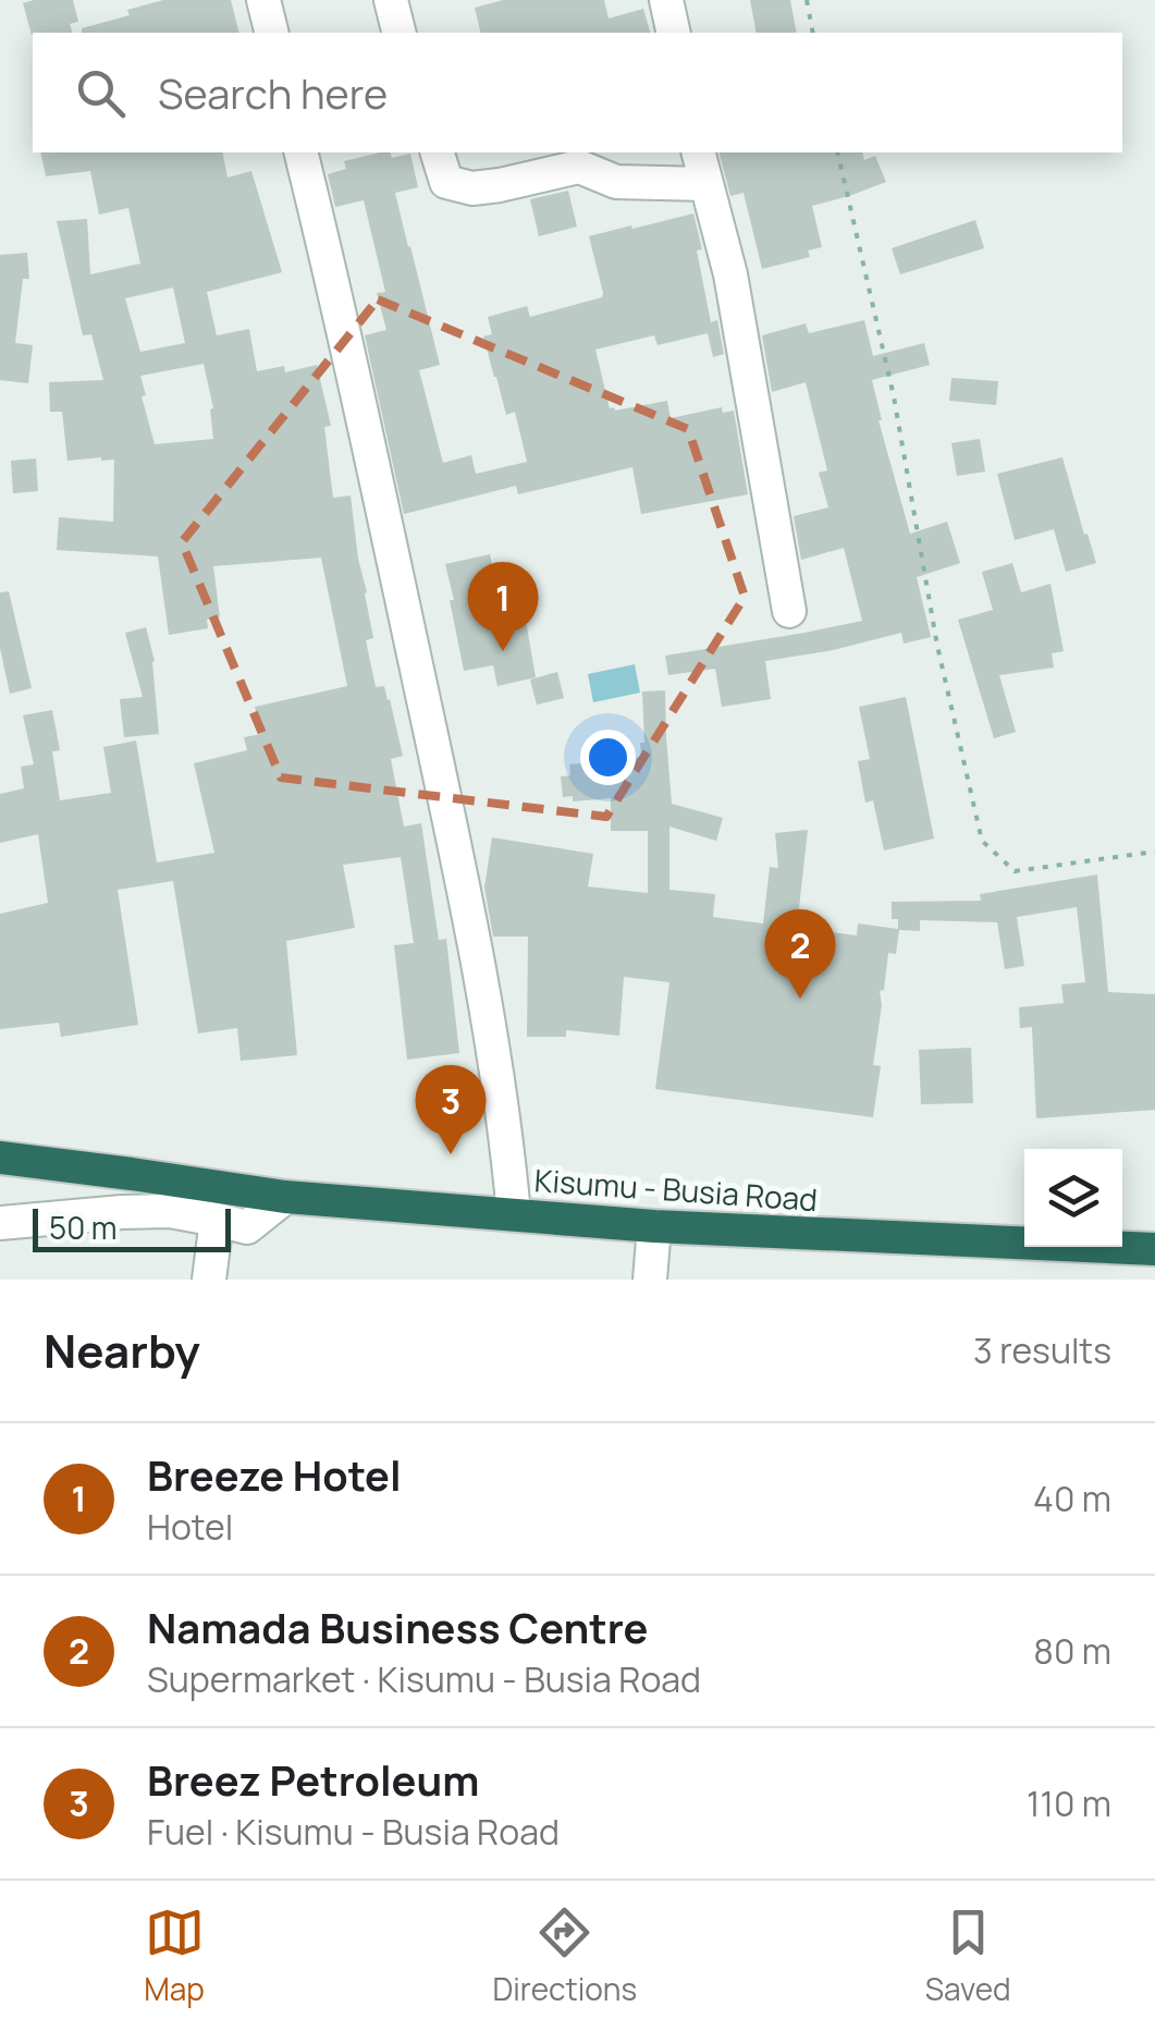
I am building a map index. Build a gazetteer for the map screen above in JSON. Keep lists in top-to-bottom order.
{
  "streets": {
    "highway": ["Kisumu - Busia Road"]
  },
  "scale_bar": "50 m",
  "page": {
    "search": "Search here",
    "pins": ["1", "2", "3"],
    "scale": "50 m",
    "heading": ["Nearby", "3 results"],
    "list": [
      {
        "mark": "1",
        "name": "Breeze Hotel",
        "note": "Hotel",
        "value": "40 m"
      },
      {
        "mark": "2",
        "name": "Namada Business Centre",
        "note": "Supermarket · Kisumu - Busia Road",
        "value": "80 m"
      },
      {
        "mark": "3",
        "name": "Breez Petroleum",
        "note": "Fuel · Kisumu - Busia Road",
        "value": "110 m"
      }
    ],
    "nav": ["Map", "Directions", "Saved"]
  }
}
